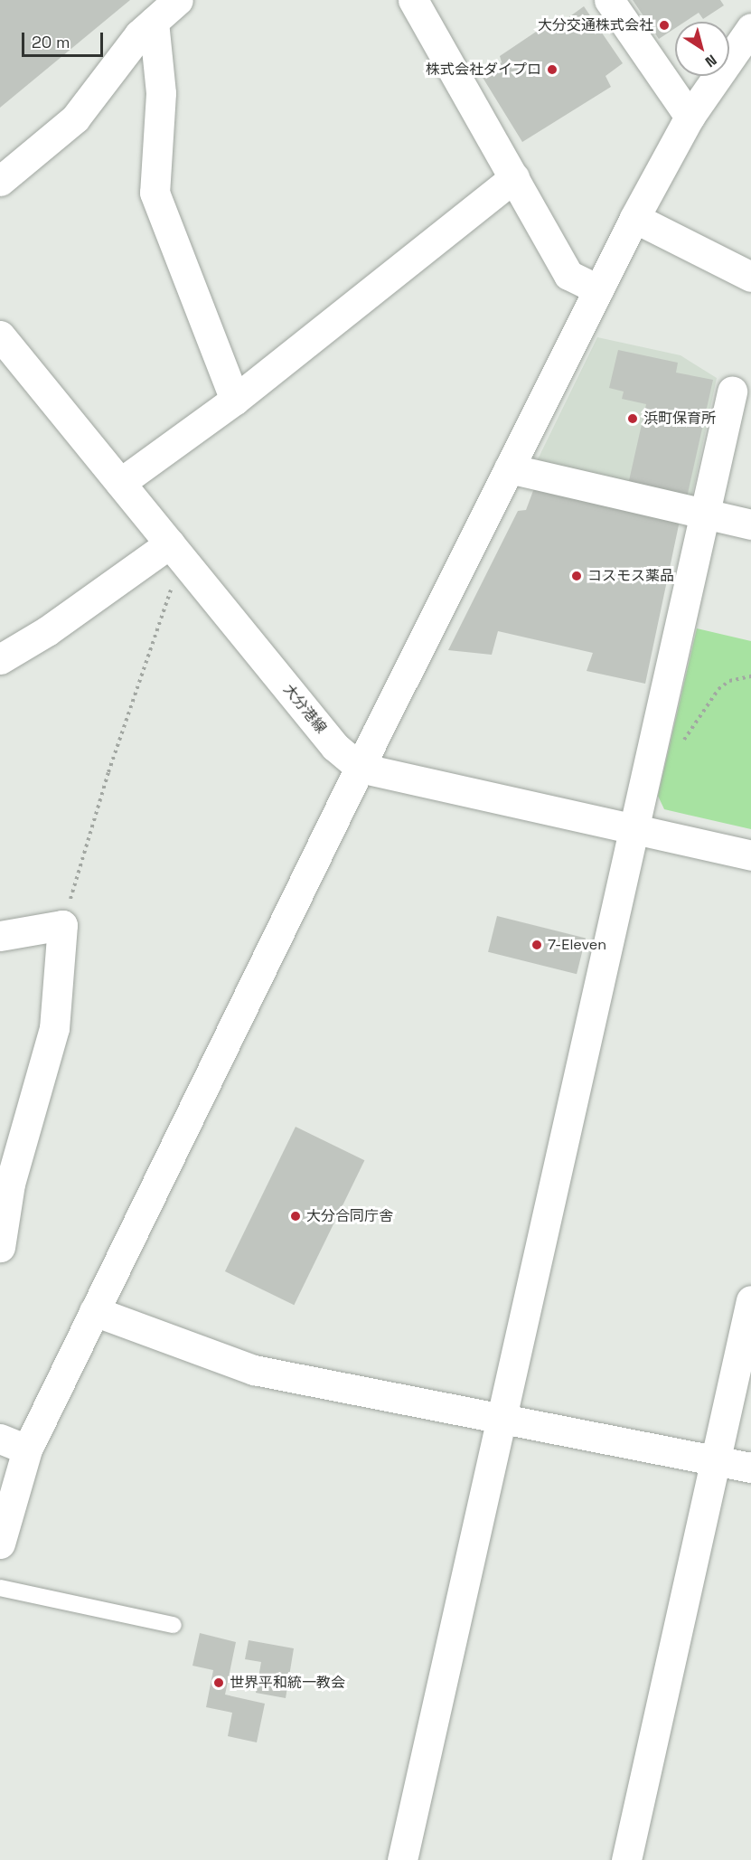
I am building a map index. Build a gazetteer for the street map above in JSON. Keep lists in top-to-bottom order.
{
  "streets": {
    "street": ["大分港線"]
  },
  "places": [
    "大分交通株式会社",
    "株式会社ダイプロ",
    "浜町保育所",
    "コスモス薬品",
    "7-Eleven",
    "大分合同庁舎",
    "世界平和統一教会"
  ],
  "scale_bar": "20 m",
  "north": "bottom right"
}
